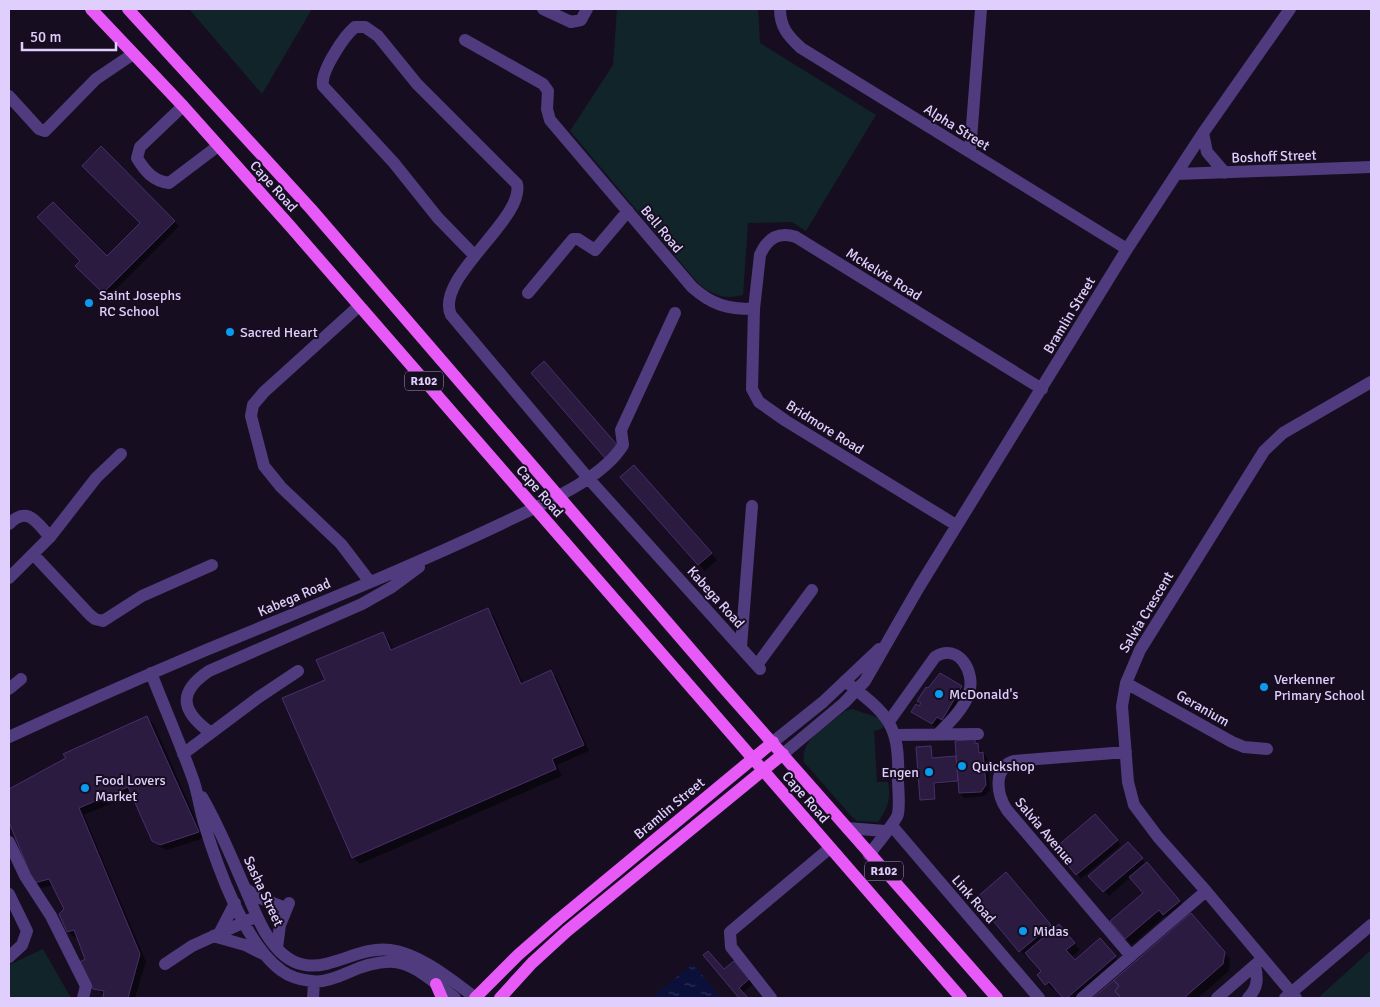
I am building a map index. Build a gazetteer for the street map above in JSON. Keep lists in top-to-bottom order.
{
  "streets": {
    "main road": ["Cape Road", "Bramlin Street", "R102"],
    "street": [
      "Alpha Street",
      "Boshoff Street",
      "Bell Road",
      "Mckelvie Road",
      "Bridmore Road",
      "Kabega Road",
      "Salvia Crescent",
      "Geranium",
      "Salvia Avenue",
      "Sasha Street",
      "Link Road"
    ]
  },
  "crossings": [
    ["Alpha Street", "Bramlin Street"],
    ["Boshoff Street", "Bramlin Street"],
    ["Cape Road", "Bramlin Street"],
    ["Cape Road", "Kabega Road"],
    ["Bell Road", "Mckelvie Road"],
    ["Bell Road", "Bridmore Road"],
    ["Mckelvie Road", "Bramlin Street"],
    ["Mckelvie Road", "Bridmore Road"],
    ["Bramlin Street", "Bridmore Road"],
    ["Bramlin Street", "Sasha Street"],
    ["Kabega Road", "Sasha Street"],
    ["Salvia Crescent", "Geranium"],
    ["Salvia Crescent", "Salvia Avenue"]
  ],
  "places": [
    "Saint Josephs RC School",
    "Sacred Heart",
    "Verkenner Primary School",
    "McDonald's",
    "Quickshop",
    "Engen",
    "Food Lovers Market",
    "Midas"
  ],
  "scale_bar": "50 m"
}
